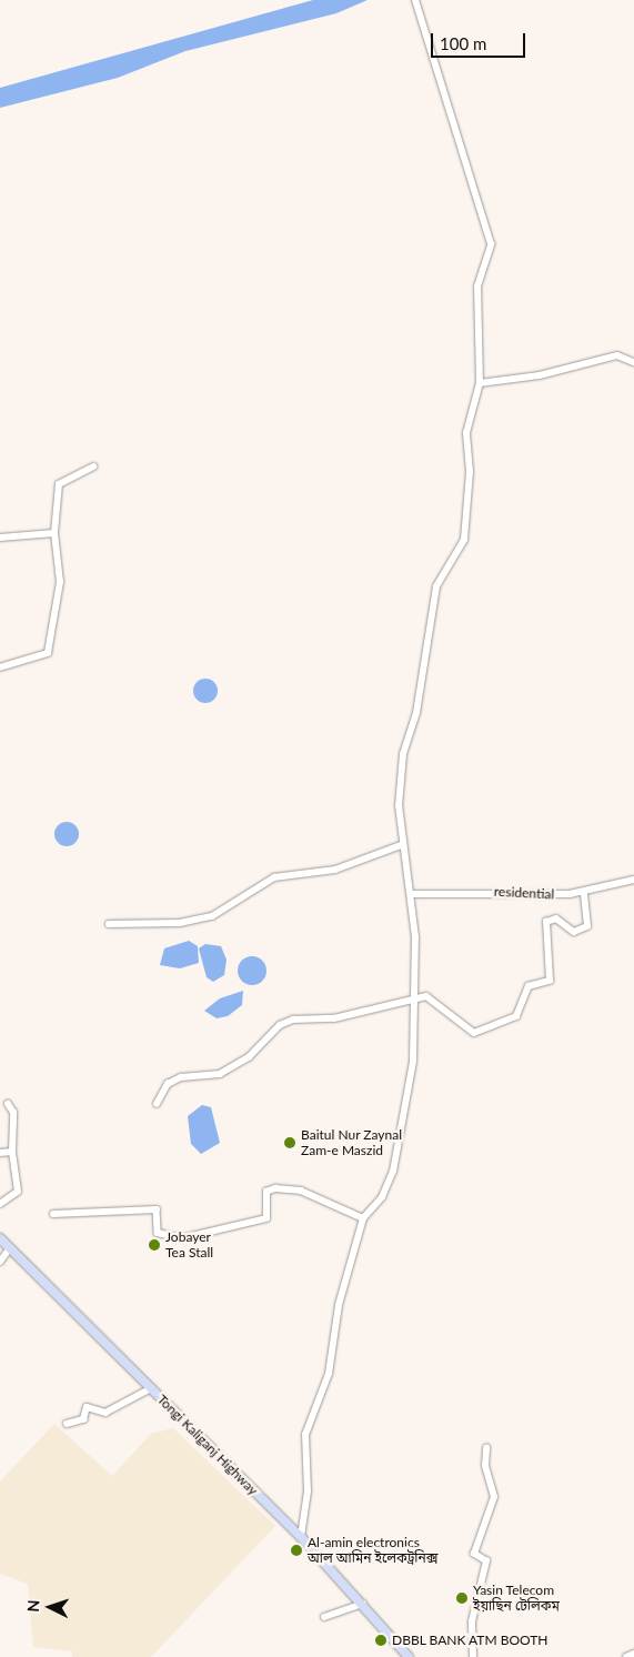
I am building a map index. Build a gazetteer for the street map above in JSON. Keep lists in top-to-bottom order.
{
  "streets": {
    "main road": ["Tongi Kaliganj Highway"],
    "street": ["residential"]
  },
  "places": [
    "Baitul Nur Zaynal Zam-e Maszid",
    "Jobayer Tea Stall",
    "Al-amin electronics আল আমিন ইলেকট্রনিক্স",
    "Yasin Telecom ইয়াছিন টেলিকম",
    "DBBL BANK ATM BOOTH"
  ],
  "scale_bar": "100 m",
  "north": "left"
}
